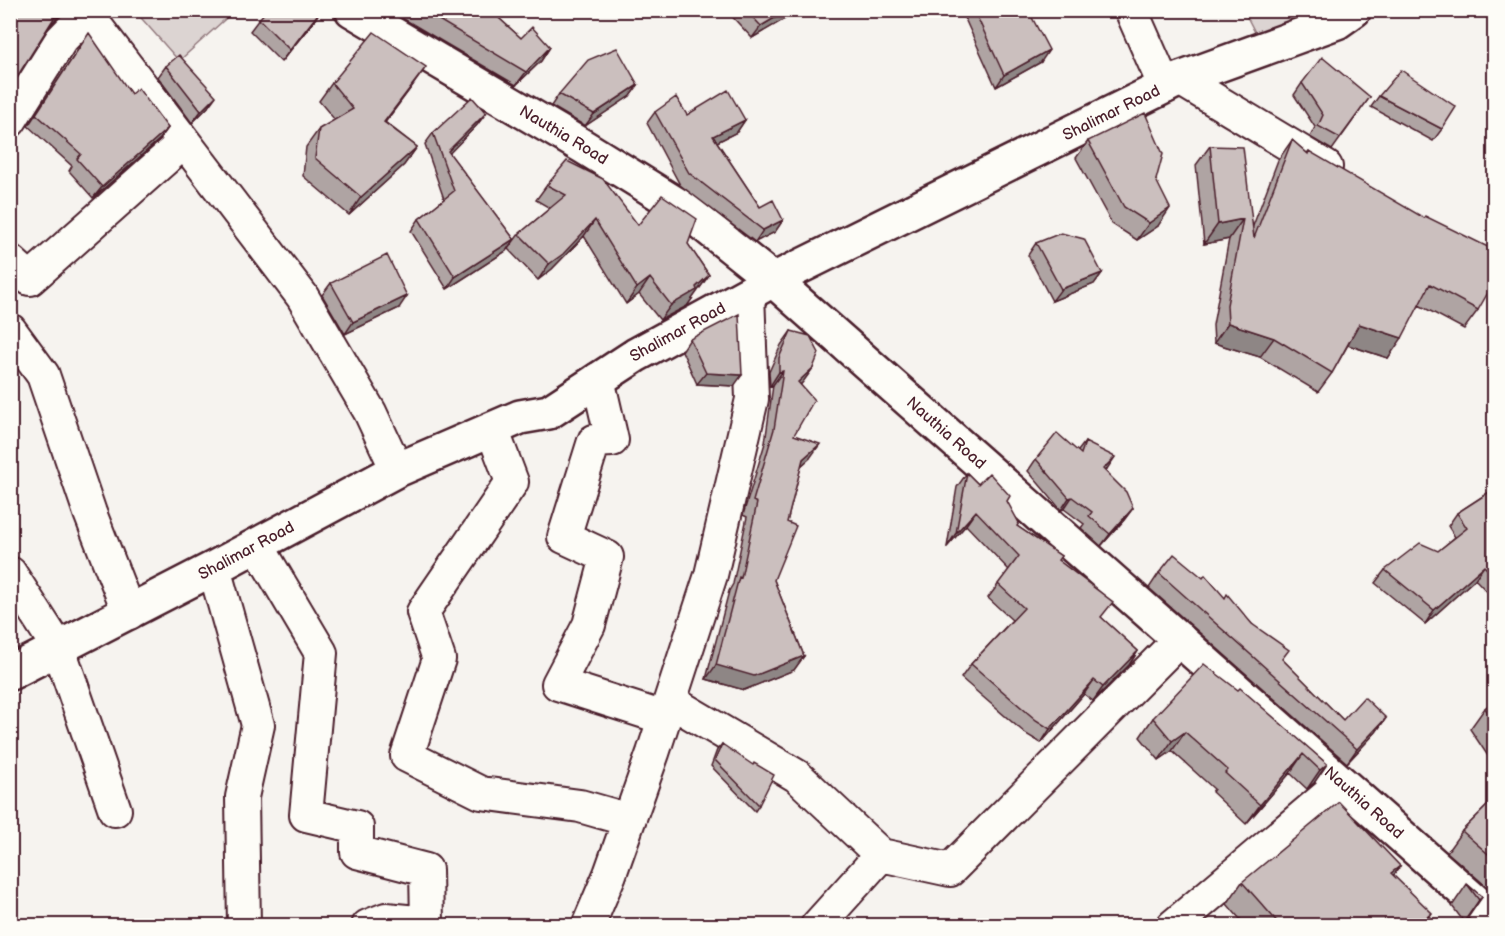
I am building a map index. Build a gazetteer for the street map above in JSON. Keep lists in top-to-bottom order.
{
  "streets": {
    "street": ["Shalimar Road", "Nauthia Road"]
  },
  "crossings": [
    ["Shalimar Road", "Nauthia Road"]
  ]
}
